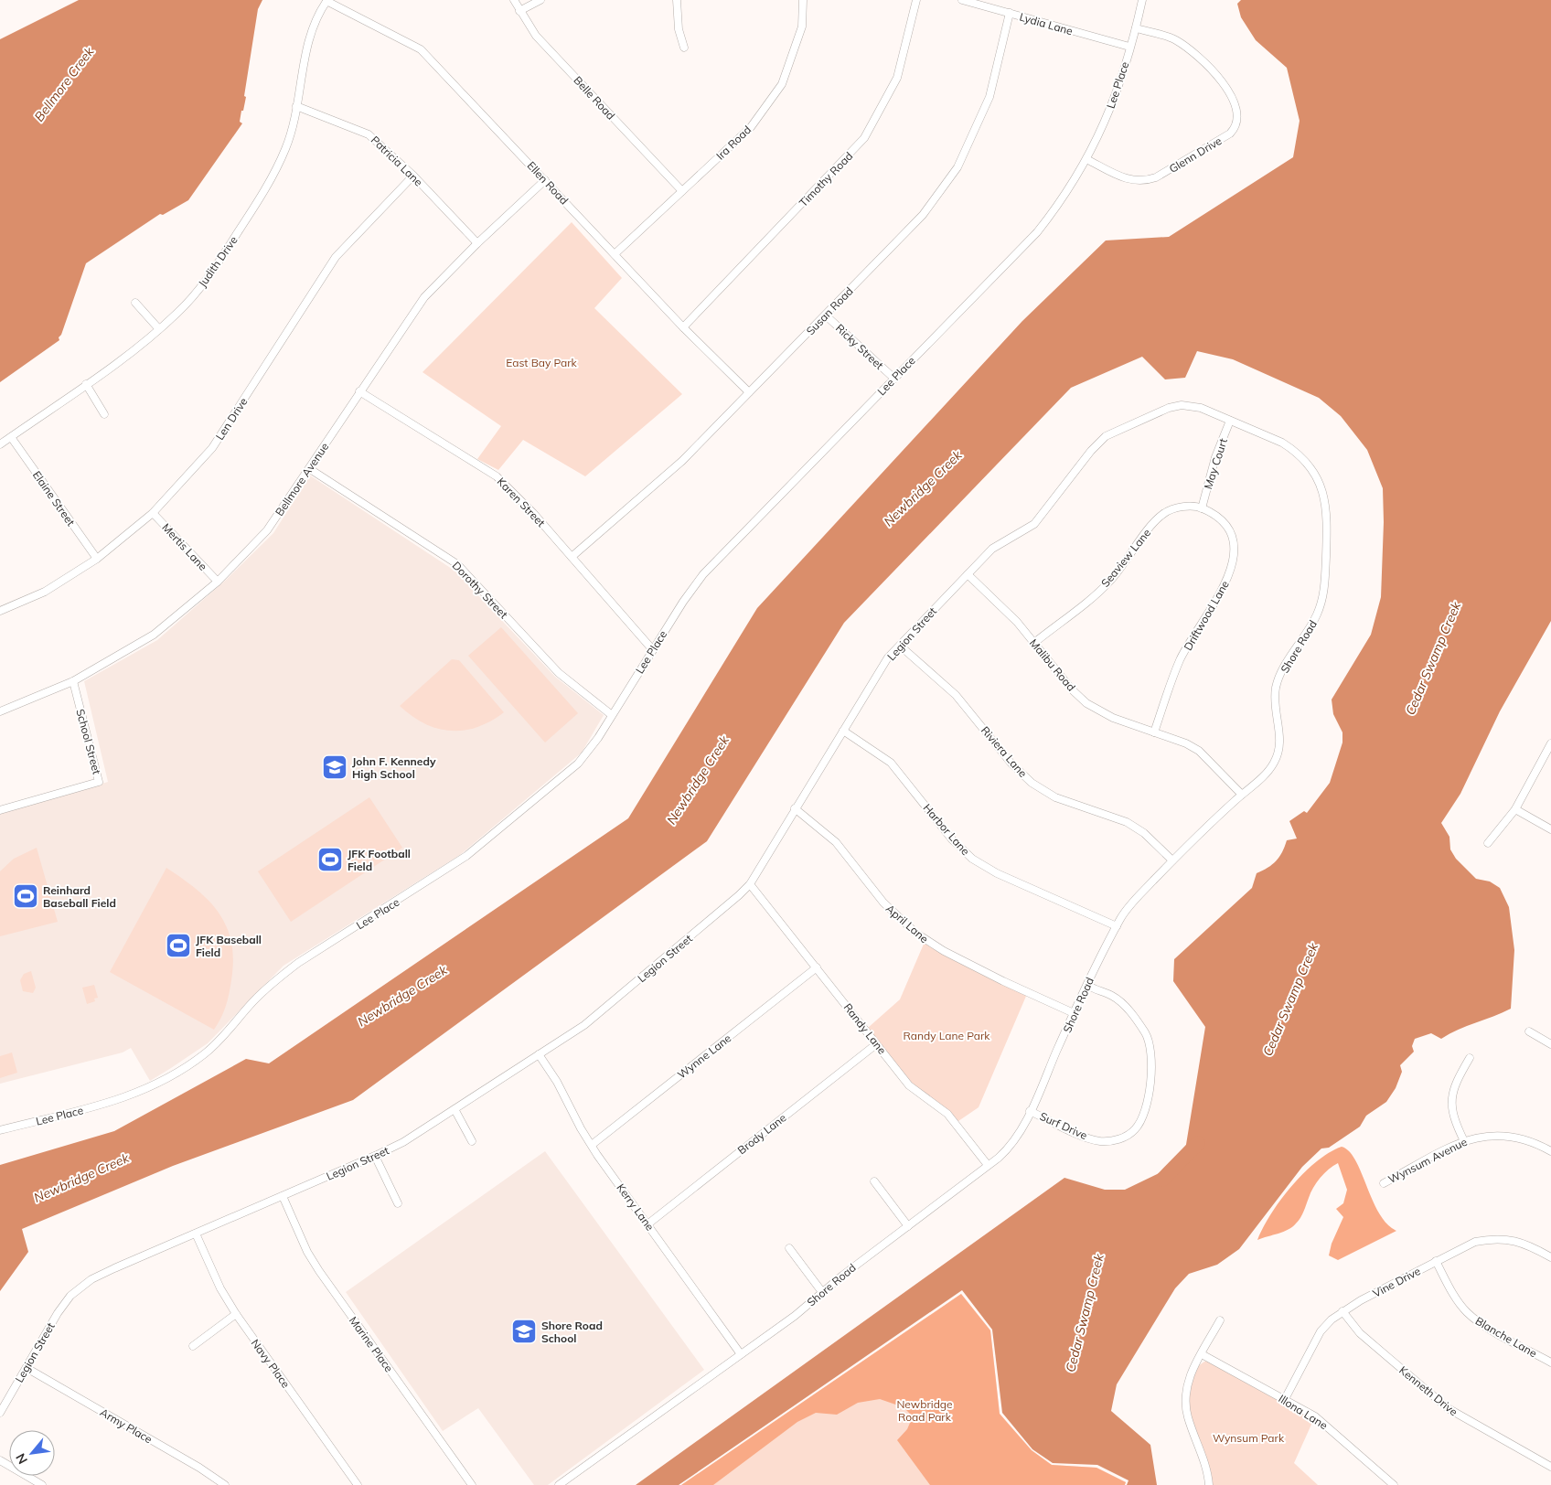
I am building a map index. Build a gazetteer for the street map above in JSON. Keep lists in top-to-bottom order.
{
  "streets": {
    "street": [
      "Lydia Lane",
      "Lee Place",
      "Belle Road",
      "Ira Road",
      "Glenn Drive",
      "Patricia Lane",
      "Timothy Road",
      "Ellen Road",
      "Judith Drive",
      "Susan Road",
      "Ricky Street",
      "Len Drive",
      "May Court",
      "Bellmore Avenue",
      "Elaine Street",
      "Karen Street",
      "Mertis Lane",
      "Seaview Lane",
      "Dorothy Street",
      "Driftwood Lane",
      "Legion Street",
      "Shore Road",
      "Malibu Road",
      "School Street",
      "Riviera Lane",
      "Harbor Lane",
      "April Lane",
      "Randy Lane",
      "Wynne Lane",
      "Surf Drive",
      "Brody Lane",
      "Wynsum Avenue",
      "Kerry Lane",
      "Vine Drive",
      "Blanche Lane",
      "Marine Place",
      "Navy Place",
      "Kenneth Drive",
      "Illona Lane",
      "Army Place"
    ]
  },
  "crossings": [
    ["Lydia Lane", "Lee Place"],
    ["Lydia Lane", "Susan Road"],
    ["Lee Place", "Glenn Drive"],
    ["Lee Place", "Ricky Street"],
    ["Lee Place", "Karen Street"],
    ["Lee Place", "Dorothy Street"],
    ["Belle Road", "Ira Road"],
    ["Ira Road", "Ellen Road"],
    ["Patricia Lane", "Judith Drive"],
    ["Patricia Lane", "Len Drive"],
    ["Patricia Lane", "Bellmore Avenue"],
    ["Timothy Road", "Ellen Road"],
    ["Ellen Road", "Judith Drive"],
    ["Ellen Road", "Susan Road"],
    ["Ellen Road", "Bellmore Avenue"],
    ["Judith Drive", "Elaine Street"],
    ["Susan Road", "Ricky Street"],
    ["Susan Road", "Karen Street"],
    ["Len Drive", "Elaine Street"],
    ["Len Drive", "Mertis Lane"],
    ["May Court", "Seaview Lane"],
    ["May Court", "Driftwood Lane"],
    ["May Court", "Legion Street"],
    ["May Court", "Shore Road"],
    ["Bellmore Avenue", "Karen Street"],
    ["Bellmore Avenue", "Mertis Lane"],
    ["Bellmore Avenue", "Dorothy Street"],
    ["Bellmore Avenue", "School Street"],
    ["Seaview Lane", "Driftwood Lane"],
    ["Seaview Lane", "Malibu Road"],
    ["Driftwood Lane", "Malibu Road"],
    ["Legion Street", "Shore Road"],
    ["Legion Street", "Malibu Road"],
    ["Legion Street", "Riviera Lane"],
    ["Legion Street", "Harbor Lane"],
    ["Legion Street", "April Lane"],
    ["Legion Street", "Randy Lane"],
    ["Legion Street", "Kerry Lane"],
    ["Legion Street", "Marine Place"],
    ["Legion Street", "Navy Place"],
    ["Legion Street", "Army Place"],
    ["Shore Road", "Malibu Road"],
    ["Shore Road", "Riviera Lane"],
    ["Shore Road", "Harbor Lane"],
    ["Shore Road", "April Lane"],
    ["Shore Road", "Randy Lane"],
    ["Shore Road", "Surf Drive"],
    ["Shore Road", "Kerry Lane"],
    ["Randy Lane", "Wynne Lane"],
    ["Randy Lane", "Brody Lane"],
    ["Wynne Lane", "Kerry Lane"],
    ["Brody Lane", "Kerry Lane"],
    ["Vine Drive", "Blanche Lane"],
    ["Vine Drive", "Kenneth Drive"],
    ["Vine Drive", "Illona Lane"]
  ],
  "water": ["Bellmore Creek", "Newbridge Creek", "Cedar Swamp Creek"],
  "parks": [
    "East Bay Park",
    "Randy Lane Park",
    "Newbridge Road Park",
    "Wynsum Park"
  ],
  "places": {
    "school or university": ["John F. Kennedy High School", "Shore Road School"],
    "sports": ["JFK Football Field", "Reinhard Baseball Field", "JFK Baseball Field"]
  },
  "north": "bottom left"
}
